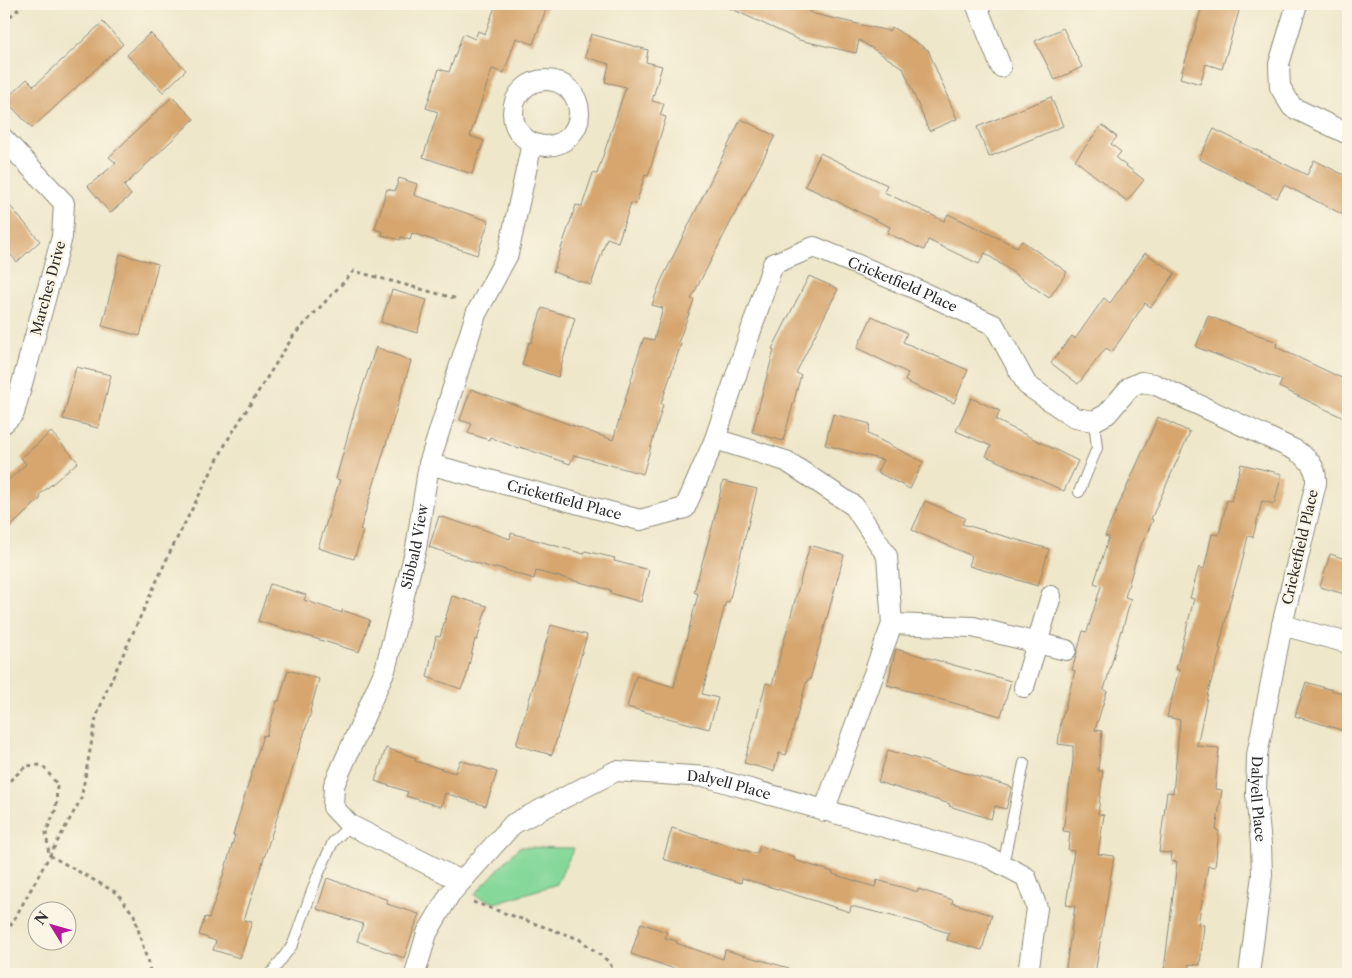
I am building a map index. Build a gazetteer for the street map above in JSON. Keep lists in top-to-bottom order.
{
  "streets": {
    "street": [
      "Cricketfield Place",
      "Marches Drive",
      "Sibbald View",
      "Dalyell Place"
    ]
  },
  "crossings": [
    ["Cricketfield Place", "Sibbald View"],
    ["Cricketfield Place", "Dalyell Place"],
    ["Sibbald View", "Dalyell Place"]
  ],
  "north": "top left"
}
